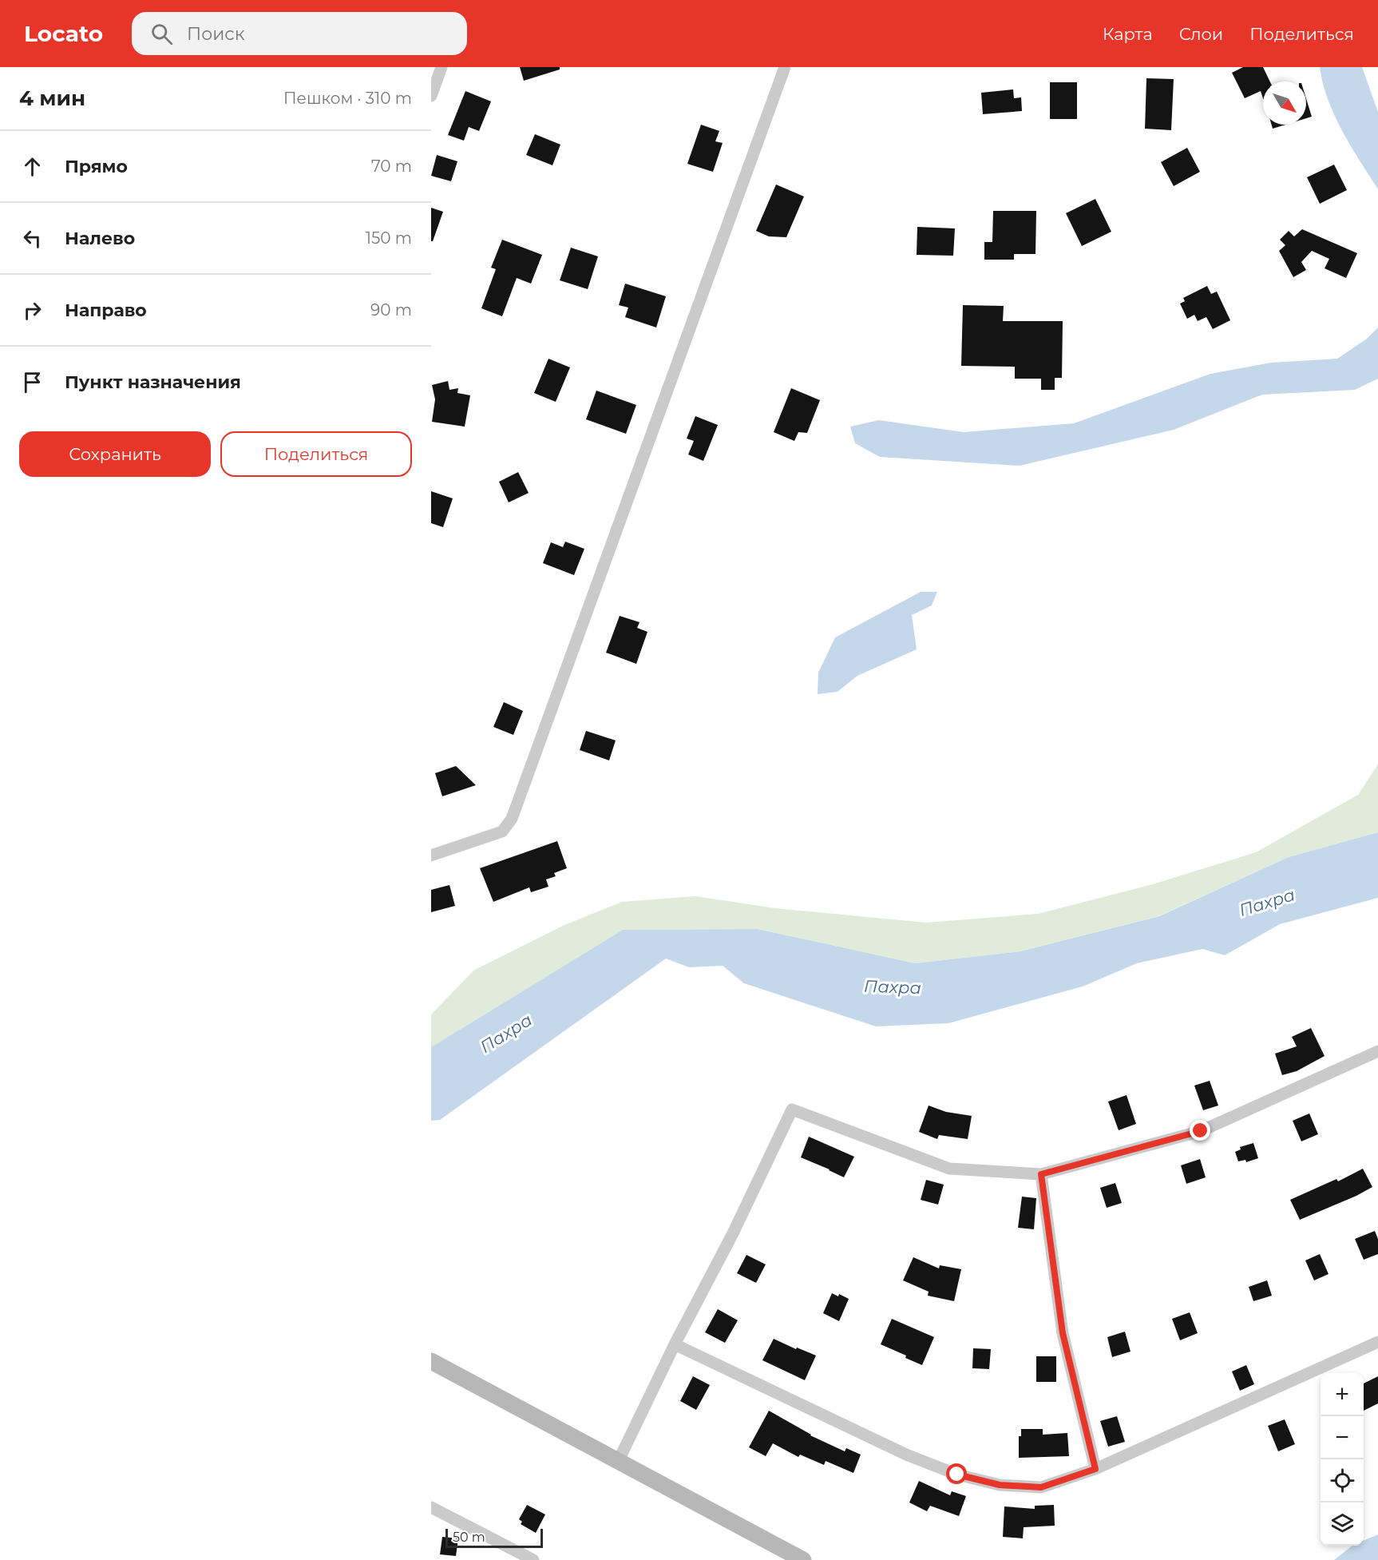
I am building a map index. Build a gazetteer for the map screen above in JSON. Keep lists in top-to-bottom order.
{
  "water": ["Пахра"],
  "scale_bar": "50 m",
  "north": "bottom right",
  "page": {
    "header": "Locato",
    "search": "Поиск",
    "nav": ["Карта", "Слои", "Поделиться"],
    "heading": ["4 мин", "Пешком · 310 m"],
    "list": [
      ["Прямо", "70 m"],
      ["Налево", "150 m"],
      ["Направо", "90 m"],
      "Пункт назначения"
    ],
    "buttons": ["Сохранить", "Поделиться"],
    "map_buttons": ["+", "−"],
    "scale": "50 m"
  }
}
